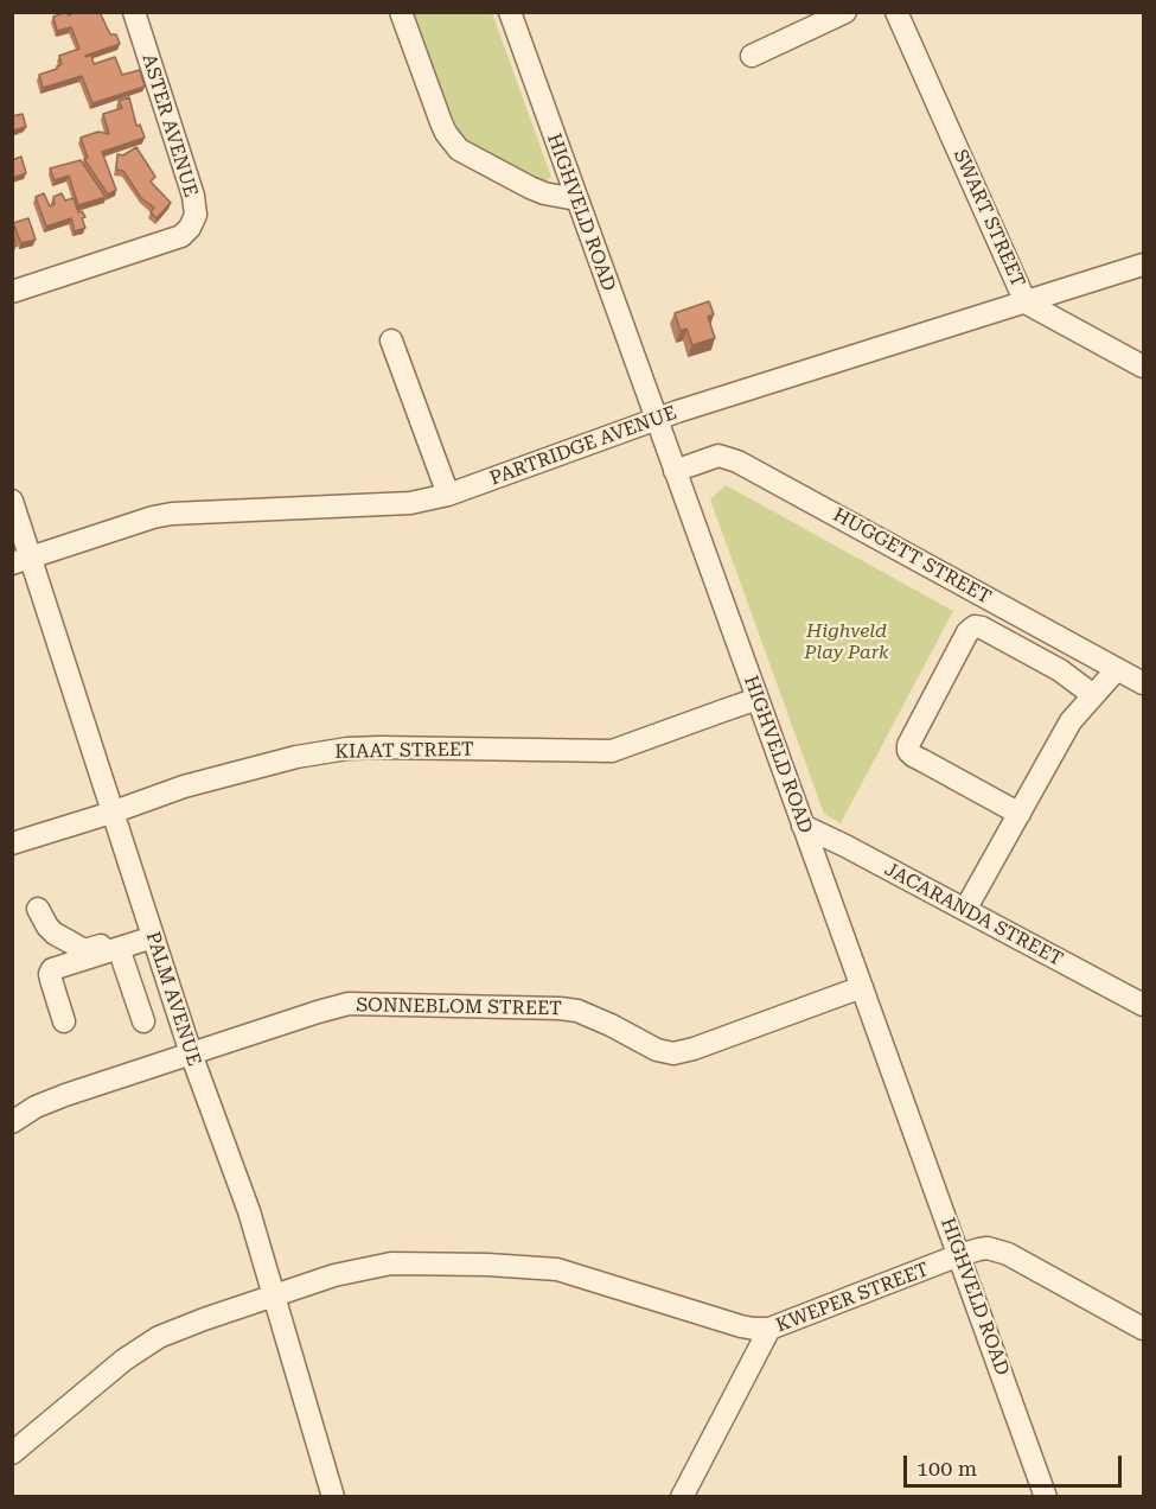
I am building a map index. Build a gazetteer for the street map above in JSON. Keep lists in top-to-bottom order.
{
  "streets": {
    "street": [
      "ASTER AVENUE",
      "HIGHVELD ROAD",
      "SWART STREET",
      "PARTRIDGE AVENUE",
      "HUGGETT STREET",
      "KIAAT STREET",
      "JACARANDA STREET",
      "PALM AVENUE",
      "SONNEBLOM STREET",
      "KWEPER STREET"
    ]
  },
  "crossings": [
    ["HIGHVELD ROAD", "PARTRIDGE AVENUE"],
    ["HIGHVELD ROAD", "HUGGETT STREET"],
    ["HIGHVELD ROAD", "KIAAT STREET"],
    ["HIGHVELD ROAD", "JACARANDA STREET"],
    ["HIGHVELD ROAD", "SONNEBLOM STREET"],
    ["HIGHVELD ROAD", "KWEPER STREET"],
    ["SWART STREET", "PARTRIDGE AVENUE"],
    ["PARTRIDGE AVENUE", "PALM AVENUE"],
    ["KIAAT STREET", "PALM AVENUE"],
    ["PALM AVENUE", "SONNEBLOM STREET"]
  ],
  "parks": ["Highveld Play Park"],
  "scale_bar": "100 m"
}
